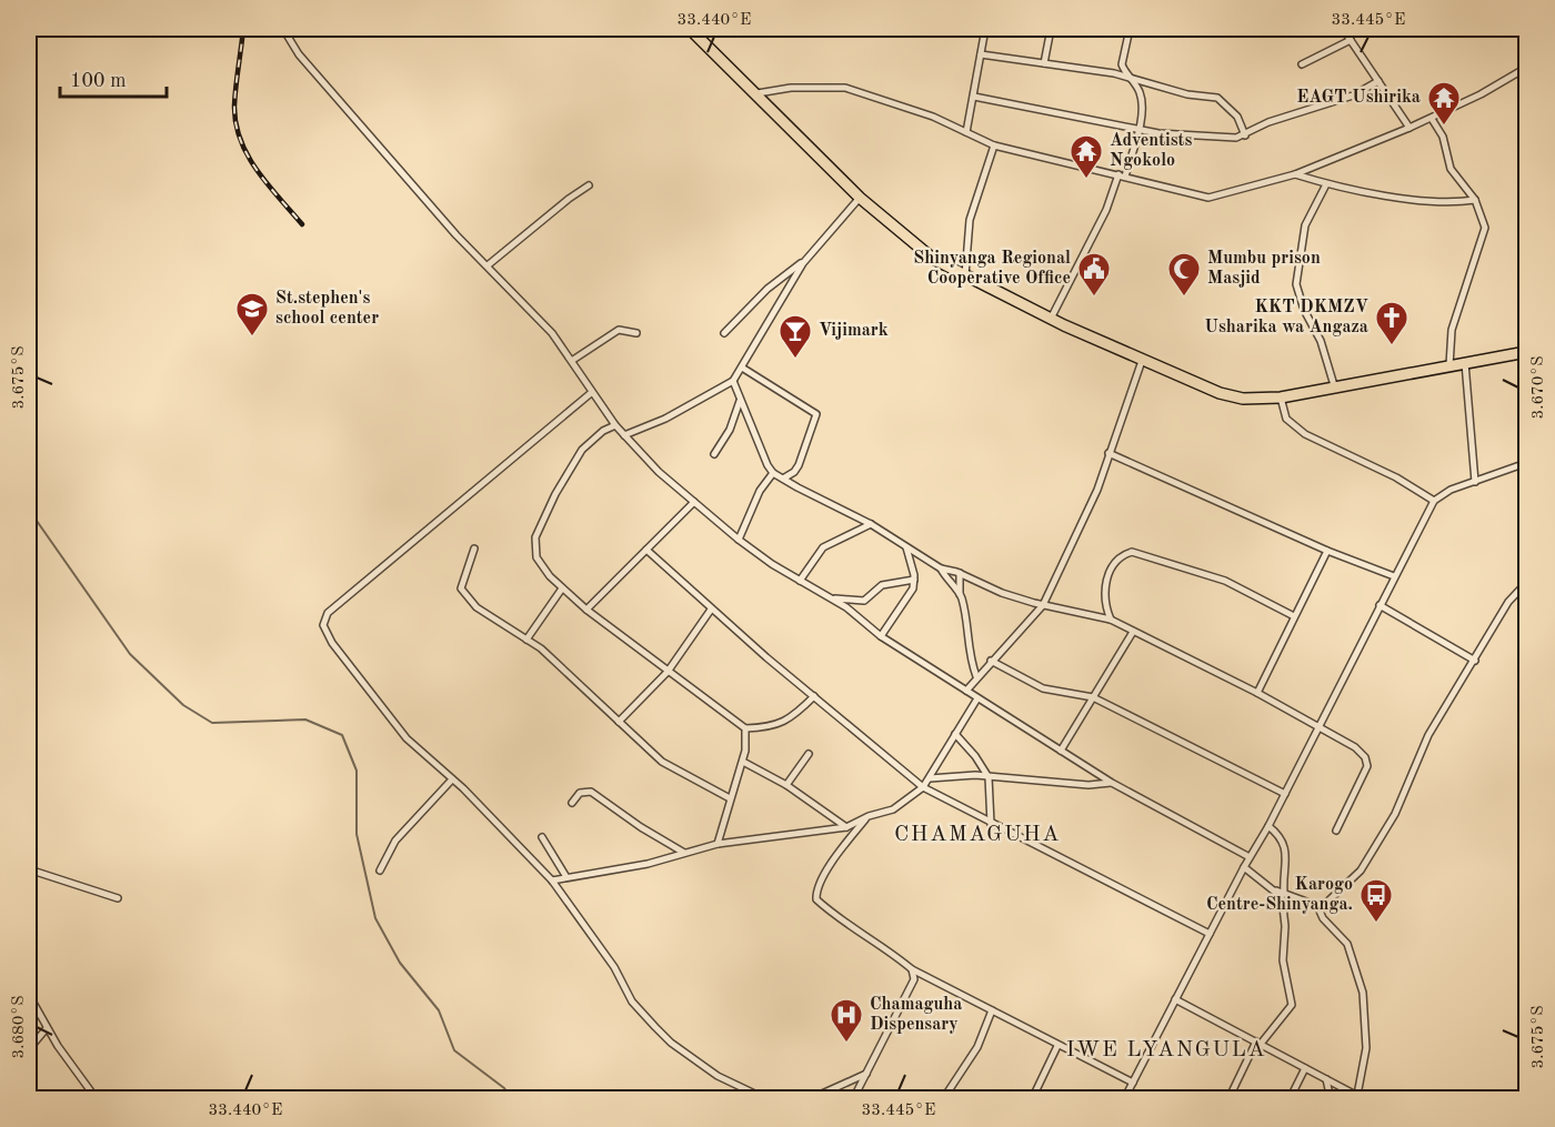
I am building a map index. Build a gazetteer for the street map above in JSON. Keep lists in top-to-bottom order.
{
  "districts": ["CHAMAGUHA", "IWE LYANGULA"],
  "places": {
    "temple": ["EAGT Ushirika", "Adventists Ngokolo"],
    "public building": ["Shinyanga Regional Cooperative Office"],
    "mosque": ["Mumbu prison Masjid"],
    "school or university": ["St.stephen's school center"],
    "church": ["KKT DKMZV Usharika wa Angaza"],
    "bar": ["Vijimark"],
    "bus stop": ["Karogo Centre-Shinyanga."],
    "hospital": ["Chamaguha Dispensary"]
  },
  "scale_bar": "100 m",
  "coordinates": [
    "33.440°E",
    "33.445°E",
    "3.675°S",
    "3.670°S",
    "3.680°S"
  ]
}
